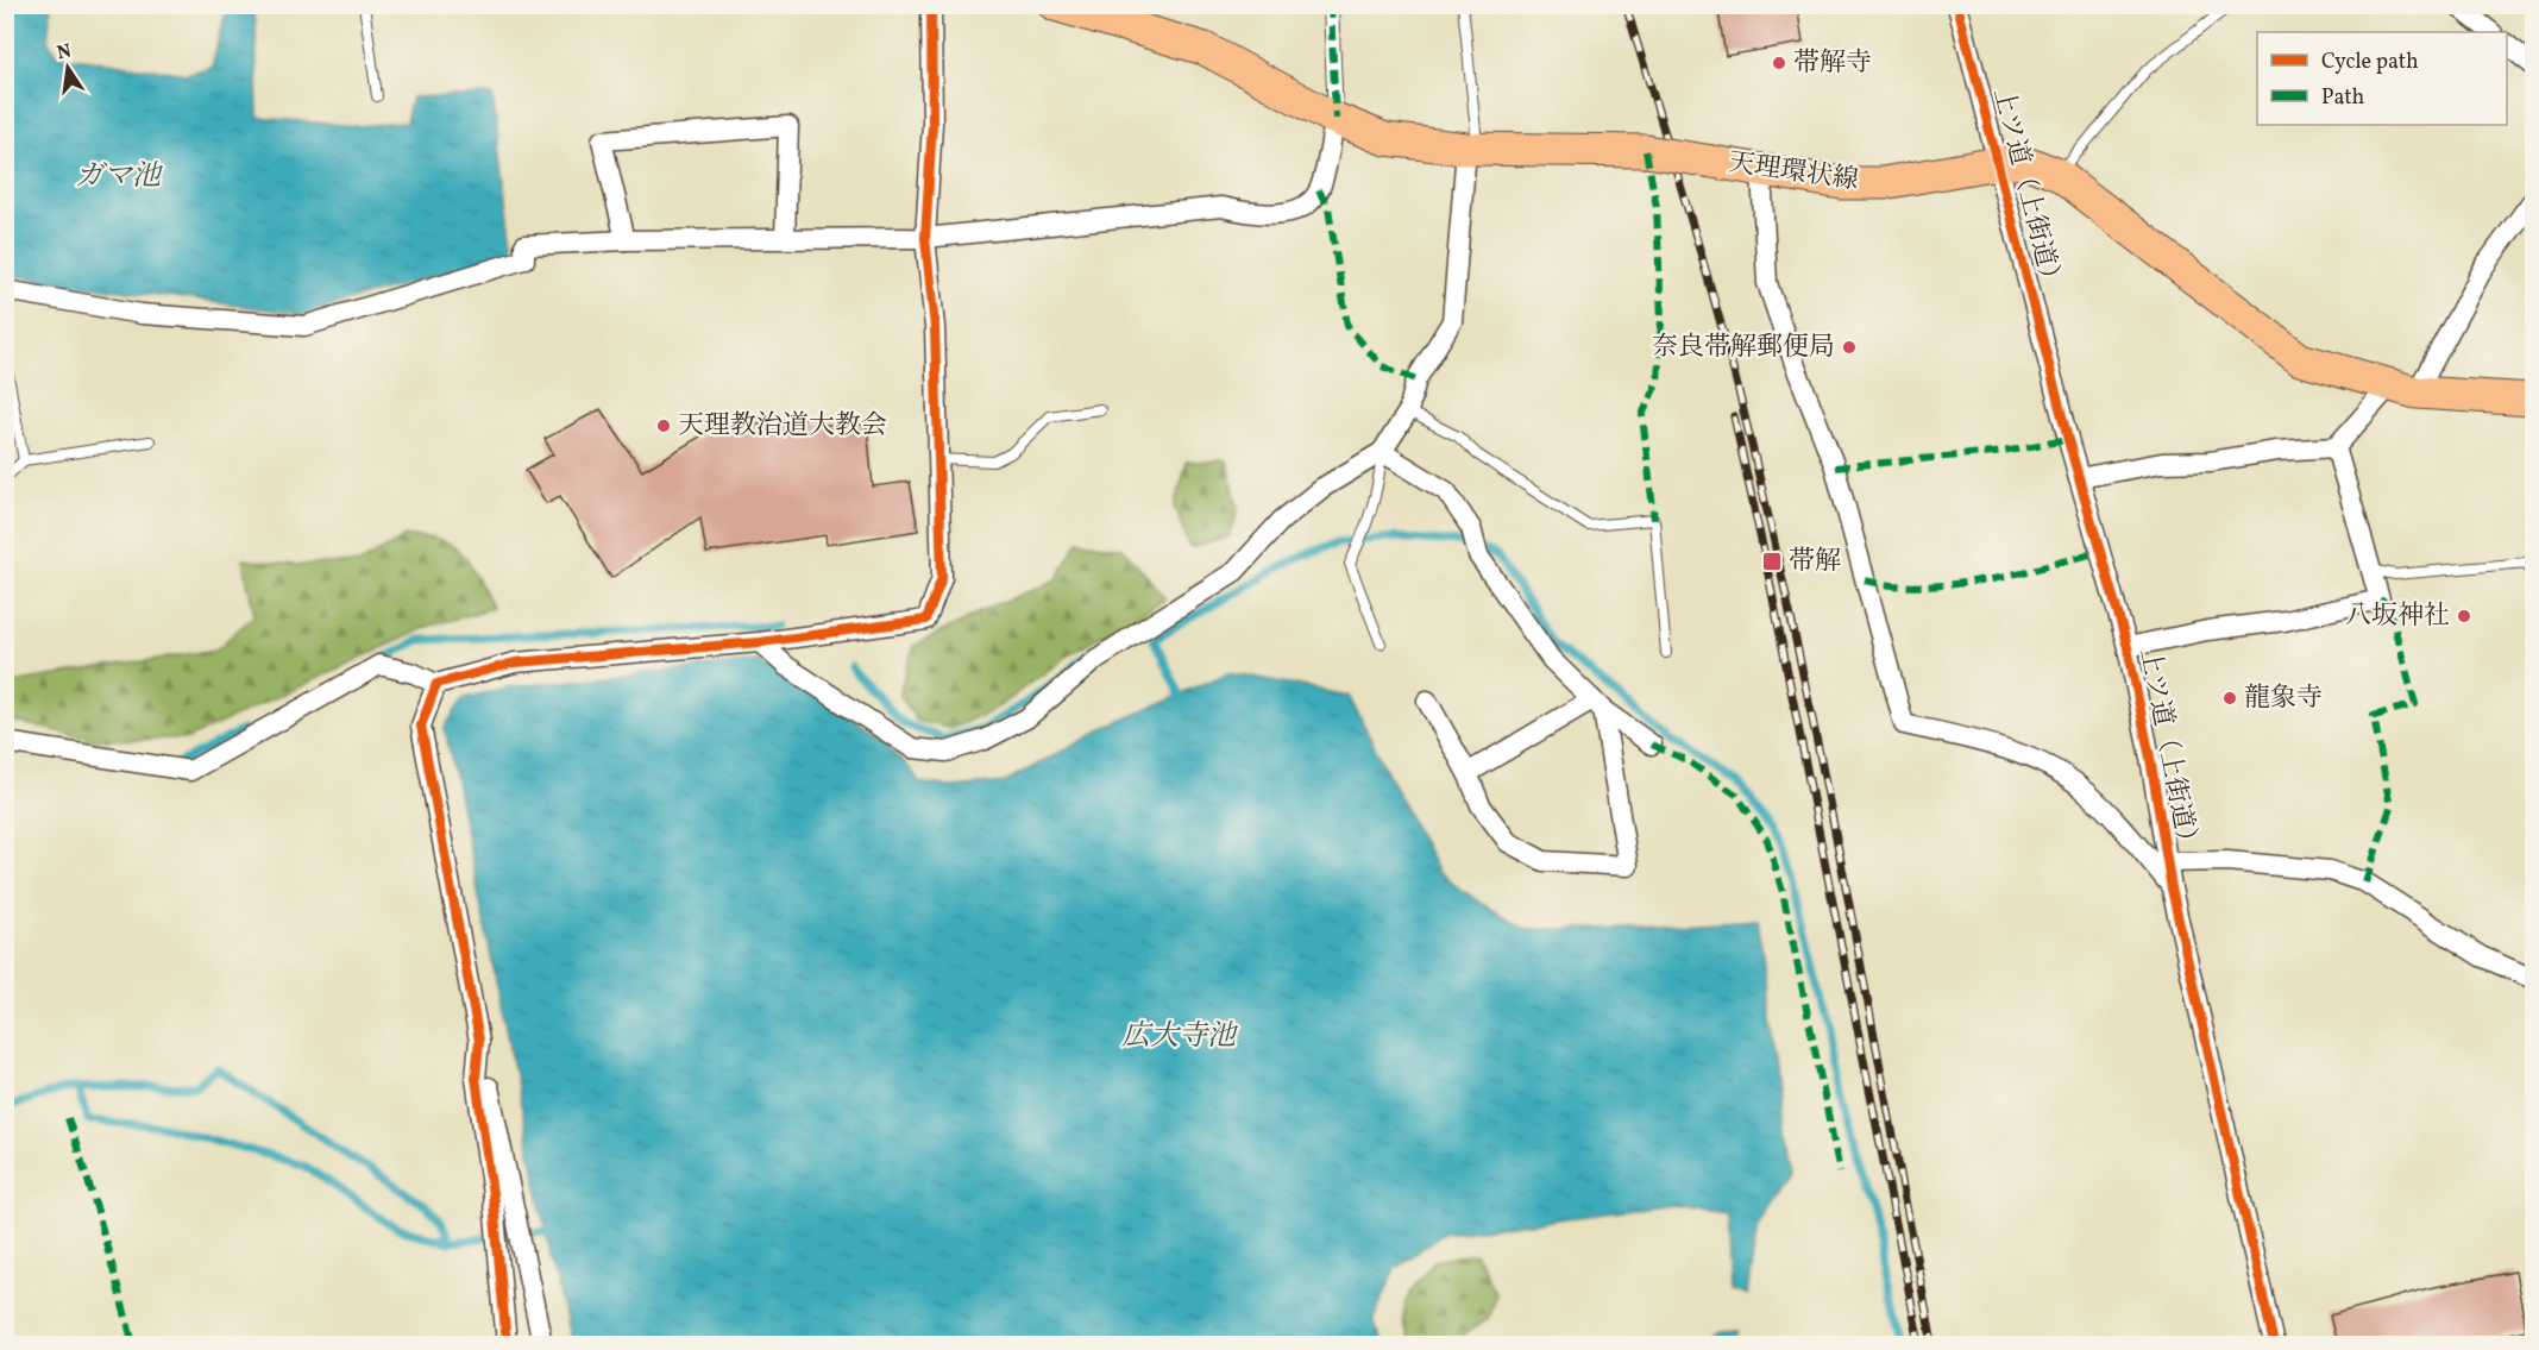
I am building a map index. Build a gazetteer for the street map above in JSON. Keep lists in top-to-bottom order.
{
  "streets": {
    "main road": ["天理環状線"],
    "street": ["上ツ道（上街道）"]
  },
  "crossings": [
    ["天理環状線", "上ツ道（上街道）"]
  ],
  "water": ["ガマ池", "広大寺池"],
  "places": {
    "other": [
      "帯解寺",
      "奈良帯解郵便局",
      "天理教治道大教会",
      "八坂神社",
      "龍象寺"
    ],
    "transit": ["帯解"]
  },
  "legend": ["Cycle path", "Path"],
  "north": "top"
}
